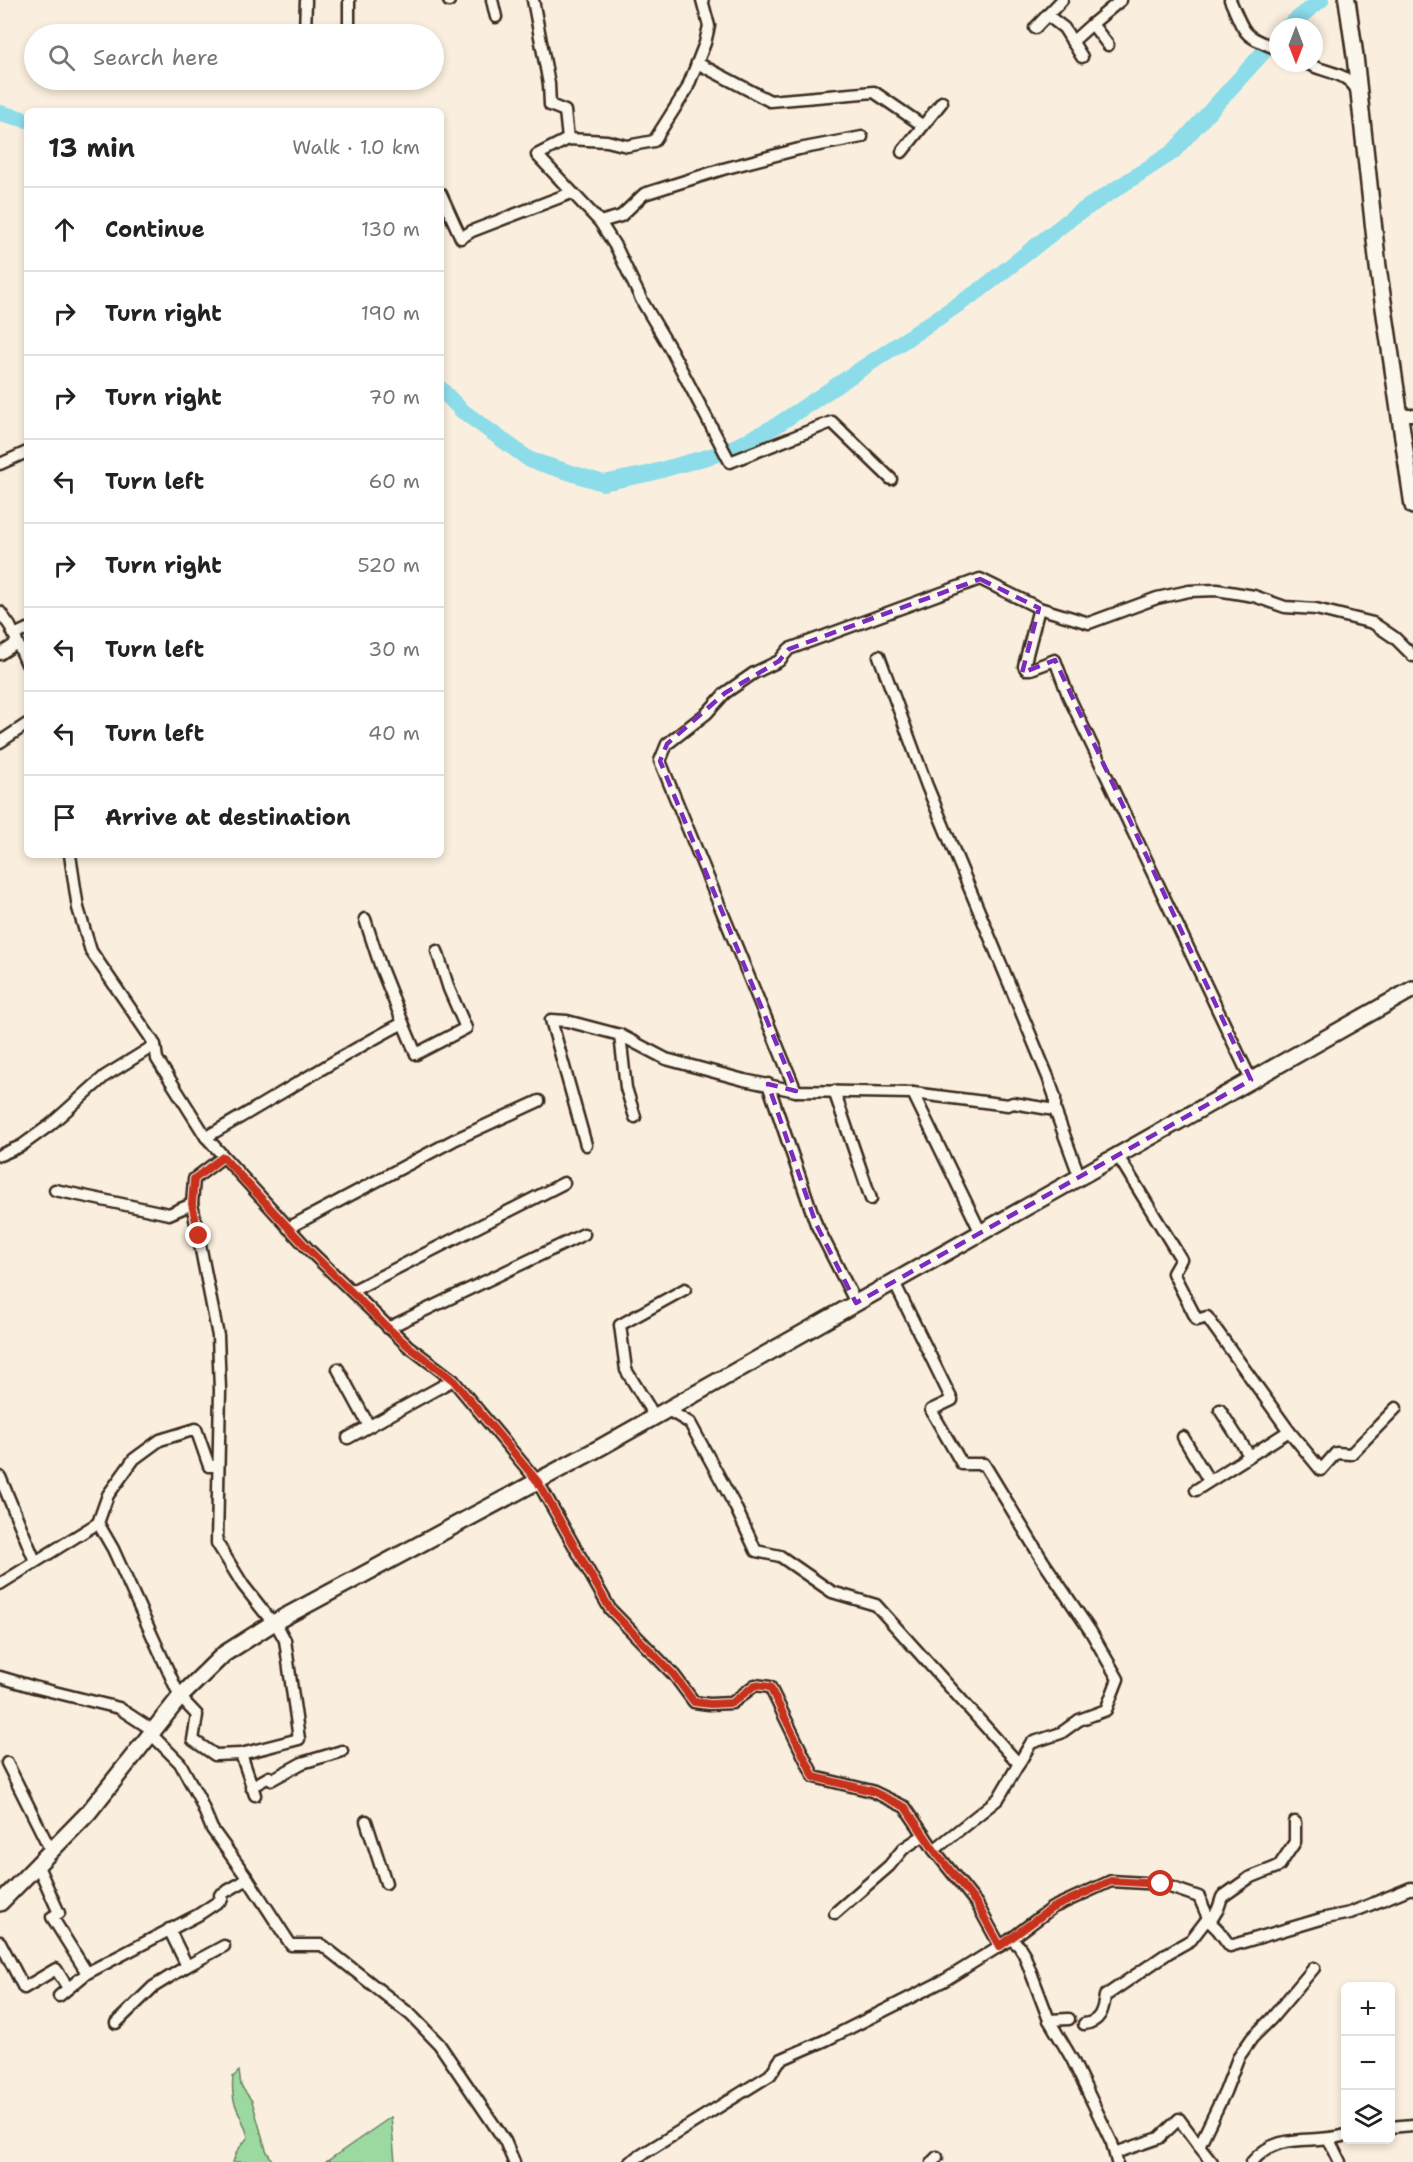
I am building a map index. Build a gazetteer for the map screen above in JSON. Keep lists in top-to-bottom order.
{
  "north": "bottom",
  "page": {
    "search": "Search here",
    "heading": ["13 min", "Walk · 1.0 km"],
    "list": [
      ["Continue", "130 m"],
      ["Turn right", "190 m"],
      ["Turn right", "70 m"],
      ["Turn left", "60 m"],
      ["Turn right", "520 m"],
      ["Turn left", "30 m"],
      ["Turn left", "40 m"],
      "Arrive at destination"
    ],
    "map_buttons": ["+", "−"]
  }
}
